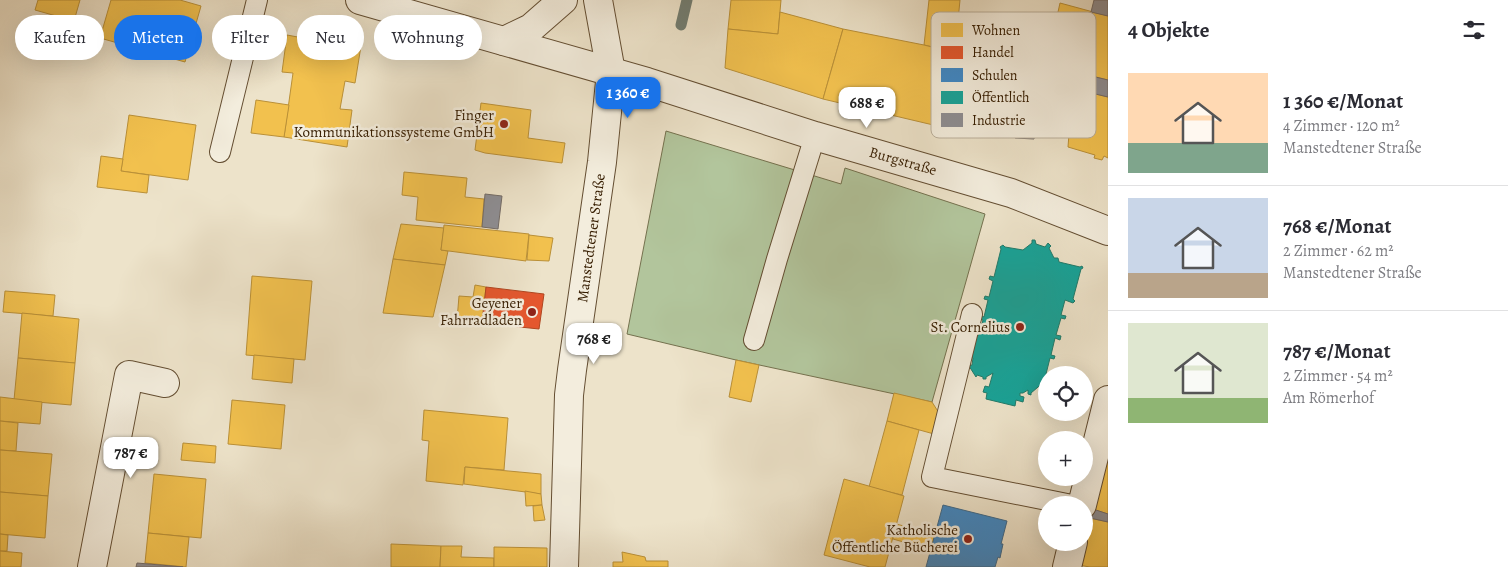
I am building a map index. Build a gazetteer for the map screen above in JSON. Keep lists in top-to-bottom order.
{
  "streets": {
    "street": ["Burgstraße", "Manstedtener Straße"]
  },
  "crossings": [
    ["Burgstraße", "Manstedtener Straße"]
  ],
  "places": [
    "Finger Kommunikationssysteme GmbH",
    "Geyener Fahrradladen",
    "St. Cornelius",
    "Katholische Öffentliche Bücherei"
  ],
  "legend": [
    "Wohnen",
    "Handel",
    "Schulen",
    "Öffentlich",
    "Industrie"
  ],
  "page": {
    "heading": "4 Objekte",
    "chip": [
      "Kaufen",
      "Mieten",
      "Filter",
      "Neu",
      "Wohnung"
    ],
    "list": [
      {
        "name": "1 360 €/Monat",
        "note": "4 Zimmer · 120 m² · Manstedtener Straße"
      },
      {
        "name": "768 €/Monat",
        "note": "2 Zimmer · 62 m² · Manstedtener Straße"
      },
      {
        "name": "787 €/Monat",
        "note": "2 Zimmer · 54 m² · Am Römerhof"
      }
    ],
    "price": [
      "1 360 €",
      "688 €",
      "768 €",
      "787 €"
    ],
    "map_buttons": ["+", "−"]
  }
}
